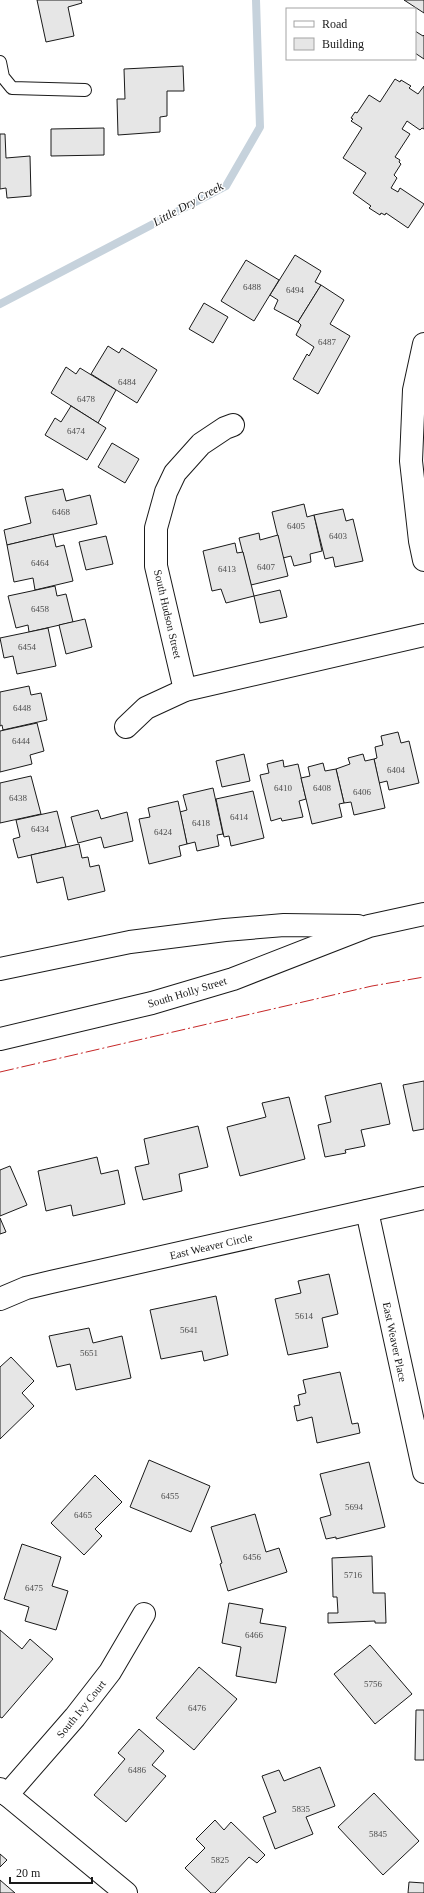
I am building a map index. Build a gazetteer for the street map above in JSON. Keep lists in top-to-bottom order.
{
  "streets": {
    "street": [
      "South Hudson Street",
      "South Holly Street",
      "East Weaver Circle",
      "East Weaver Place",
      "South Ivy Court"
    ]
  },
  "crossings": [
    ["East Weaver Circle", "East Weaver Place"]
  ],
  "water": ["Little Dry Creek"],
  "house_numbers": [
    "6488",
    "6494",
    "6487",
    "6484",
    "6478",
    "6474",
    "6468",
    "6405",
    "6403",
    "6464",
    "6407",
    "6413",
    "6458",
    "6454",
    "6448",
    "6444",
    "6404",
    "6410",
    "6408",
    "6406",
    "6438",
    "6414",
    "6418",
    "6434",
    "6424",
    "5614",
    "5641",
    "5651",
    "6455",
    "5694",
    "6465",
    "6456",
    "5716",
    "6475",
    "6466",
    "5756",
    "6476",
    "6486",
    "5835",
    "5845",
    "5825"
  ],
  "legend": ["Road", "Building"],
  "scale_bar": "20 m"
}
